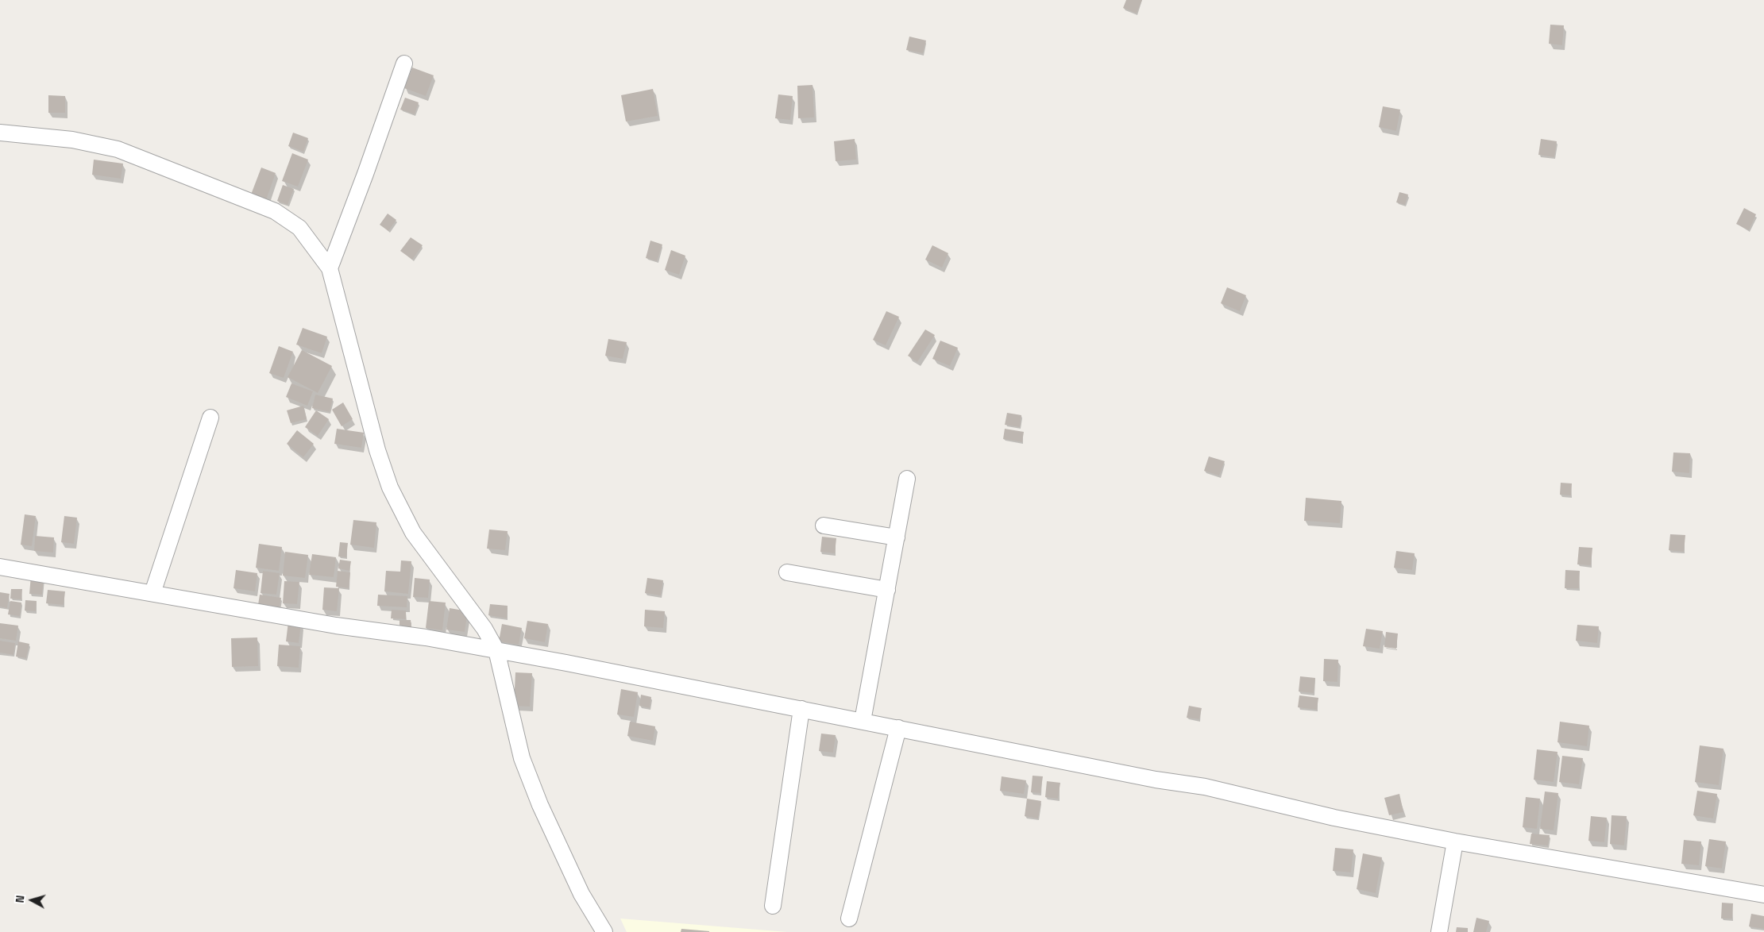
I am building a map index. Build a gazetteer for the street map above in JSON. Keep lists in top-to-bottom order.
{
  "north": "left"
}
